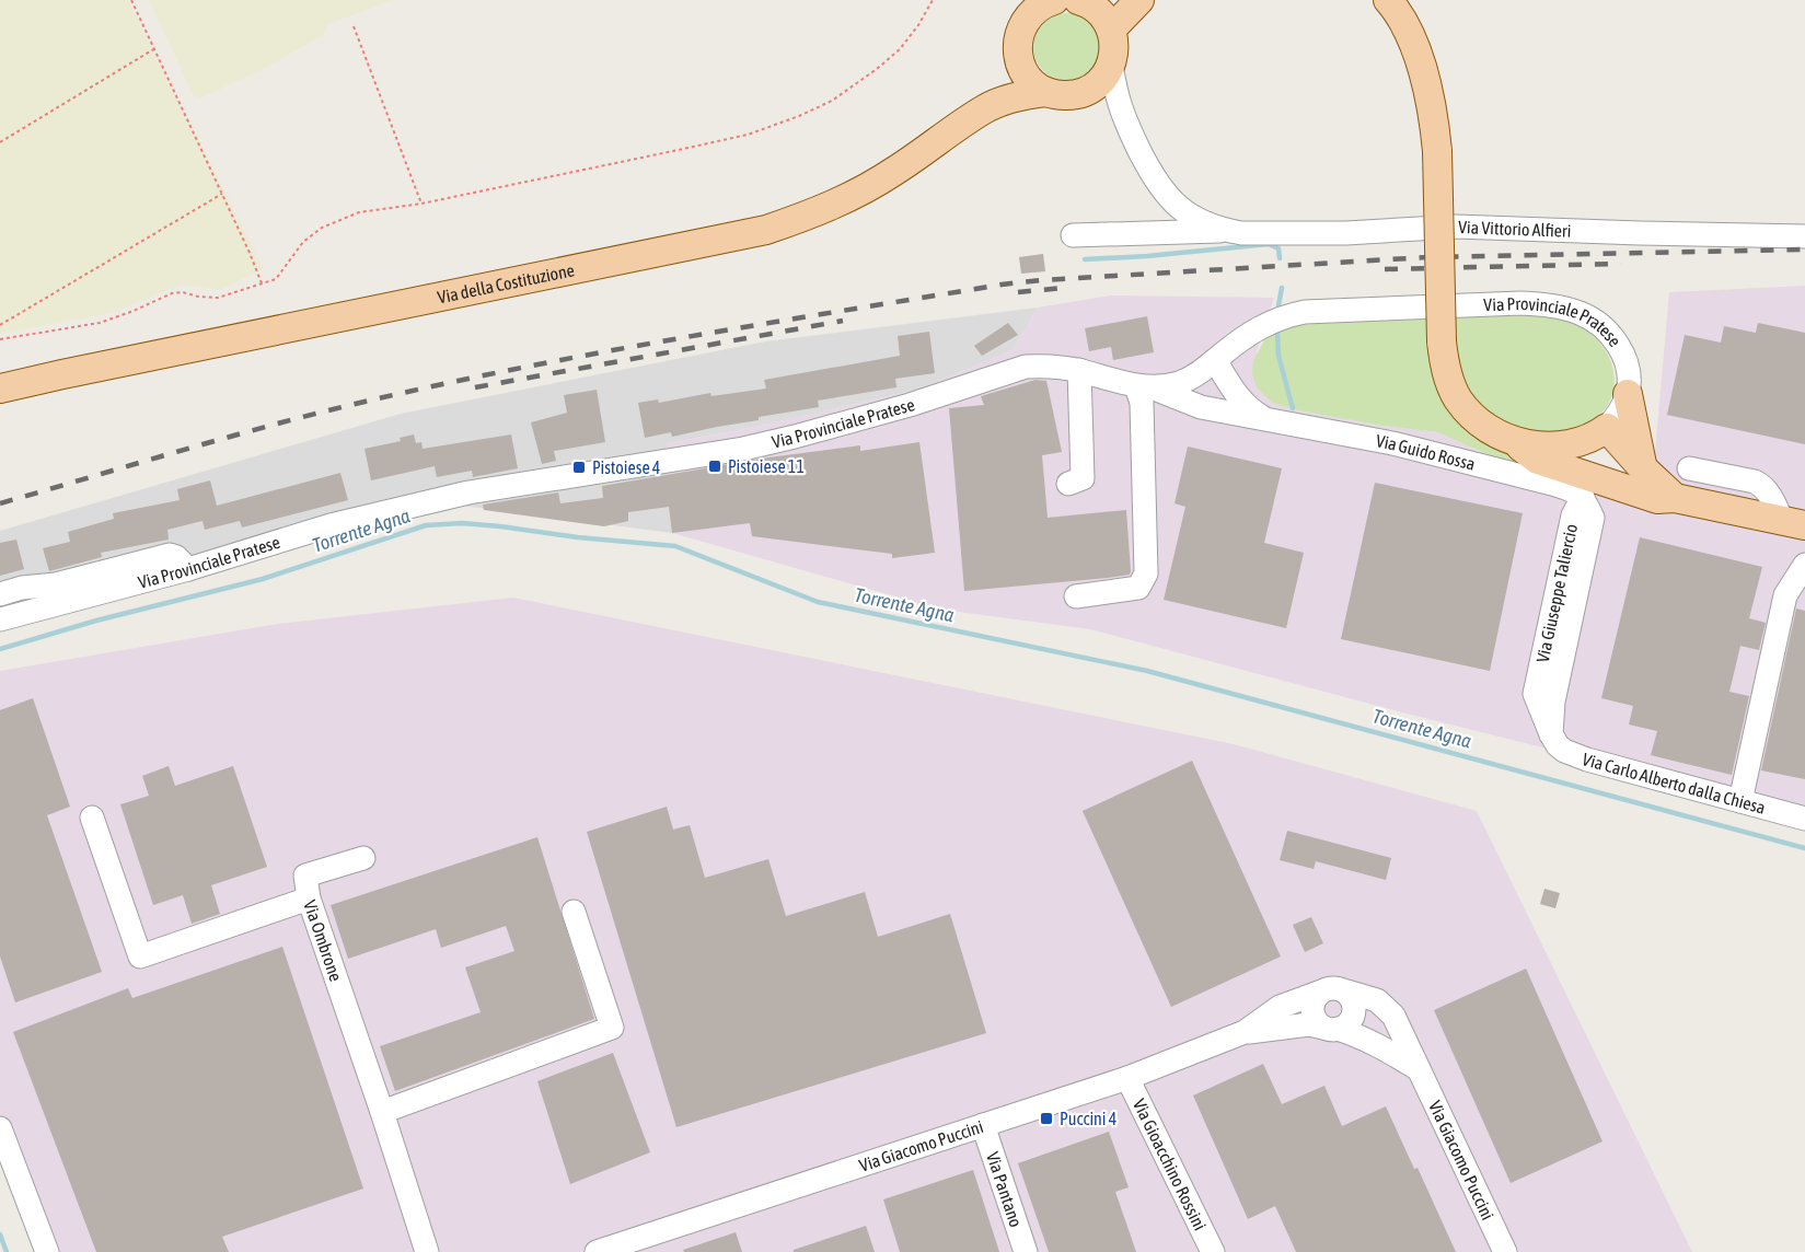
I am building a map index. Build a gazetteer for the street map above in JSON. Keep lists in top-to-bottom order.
{
  "streets": {
    "main road": ["Via della Costituzione"],
    "street": [
      "Via Vittorio Alfieri",
      "Via Provinciale Pratese",
      "Via Guido Rossa",
      "Via Giuseppe Taliercio",
      "Via Carlo Alberto dalla Chiesa",
      "Via Ombrone",
      "Via Giacomo Puccini",
      "Via Gioacchino Rossini",
      "Via Pantano"
    ]
  },
  "crossings": [
    ["Via Provinciale Pratese", "Via Guido Rossa"],
    ["Via Guido Rossa", "Via Giuseppe Taliercio"],
    ["Via Giuseppe Taliercio", "Via Carlo Alberto dalla Chiesa"],
    ["Via Giacomo Puccini", "Via Gioacchino Rossini"],
    ["Via Giacomo Puccini", "Via Pantano"]
  ],
  "water": ["Torrente Agna"],
  "places": {
    "transit": ["Pistoiese 11", "Pistoiese 4", "Puccini 4"]
  }
}
